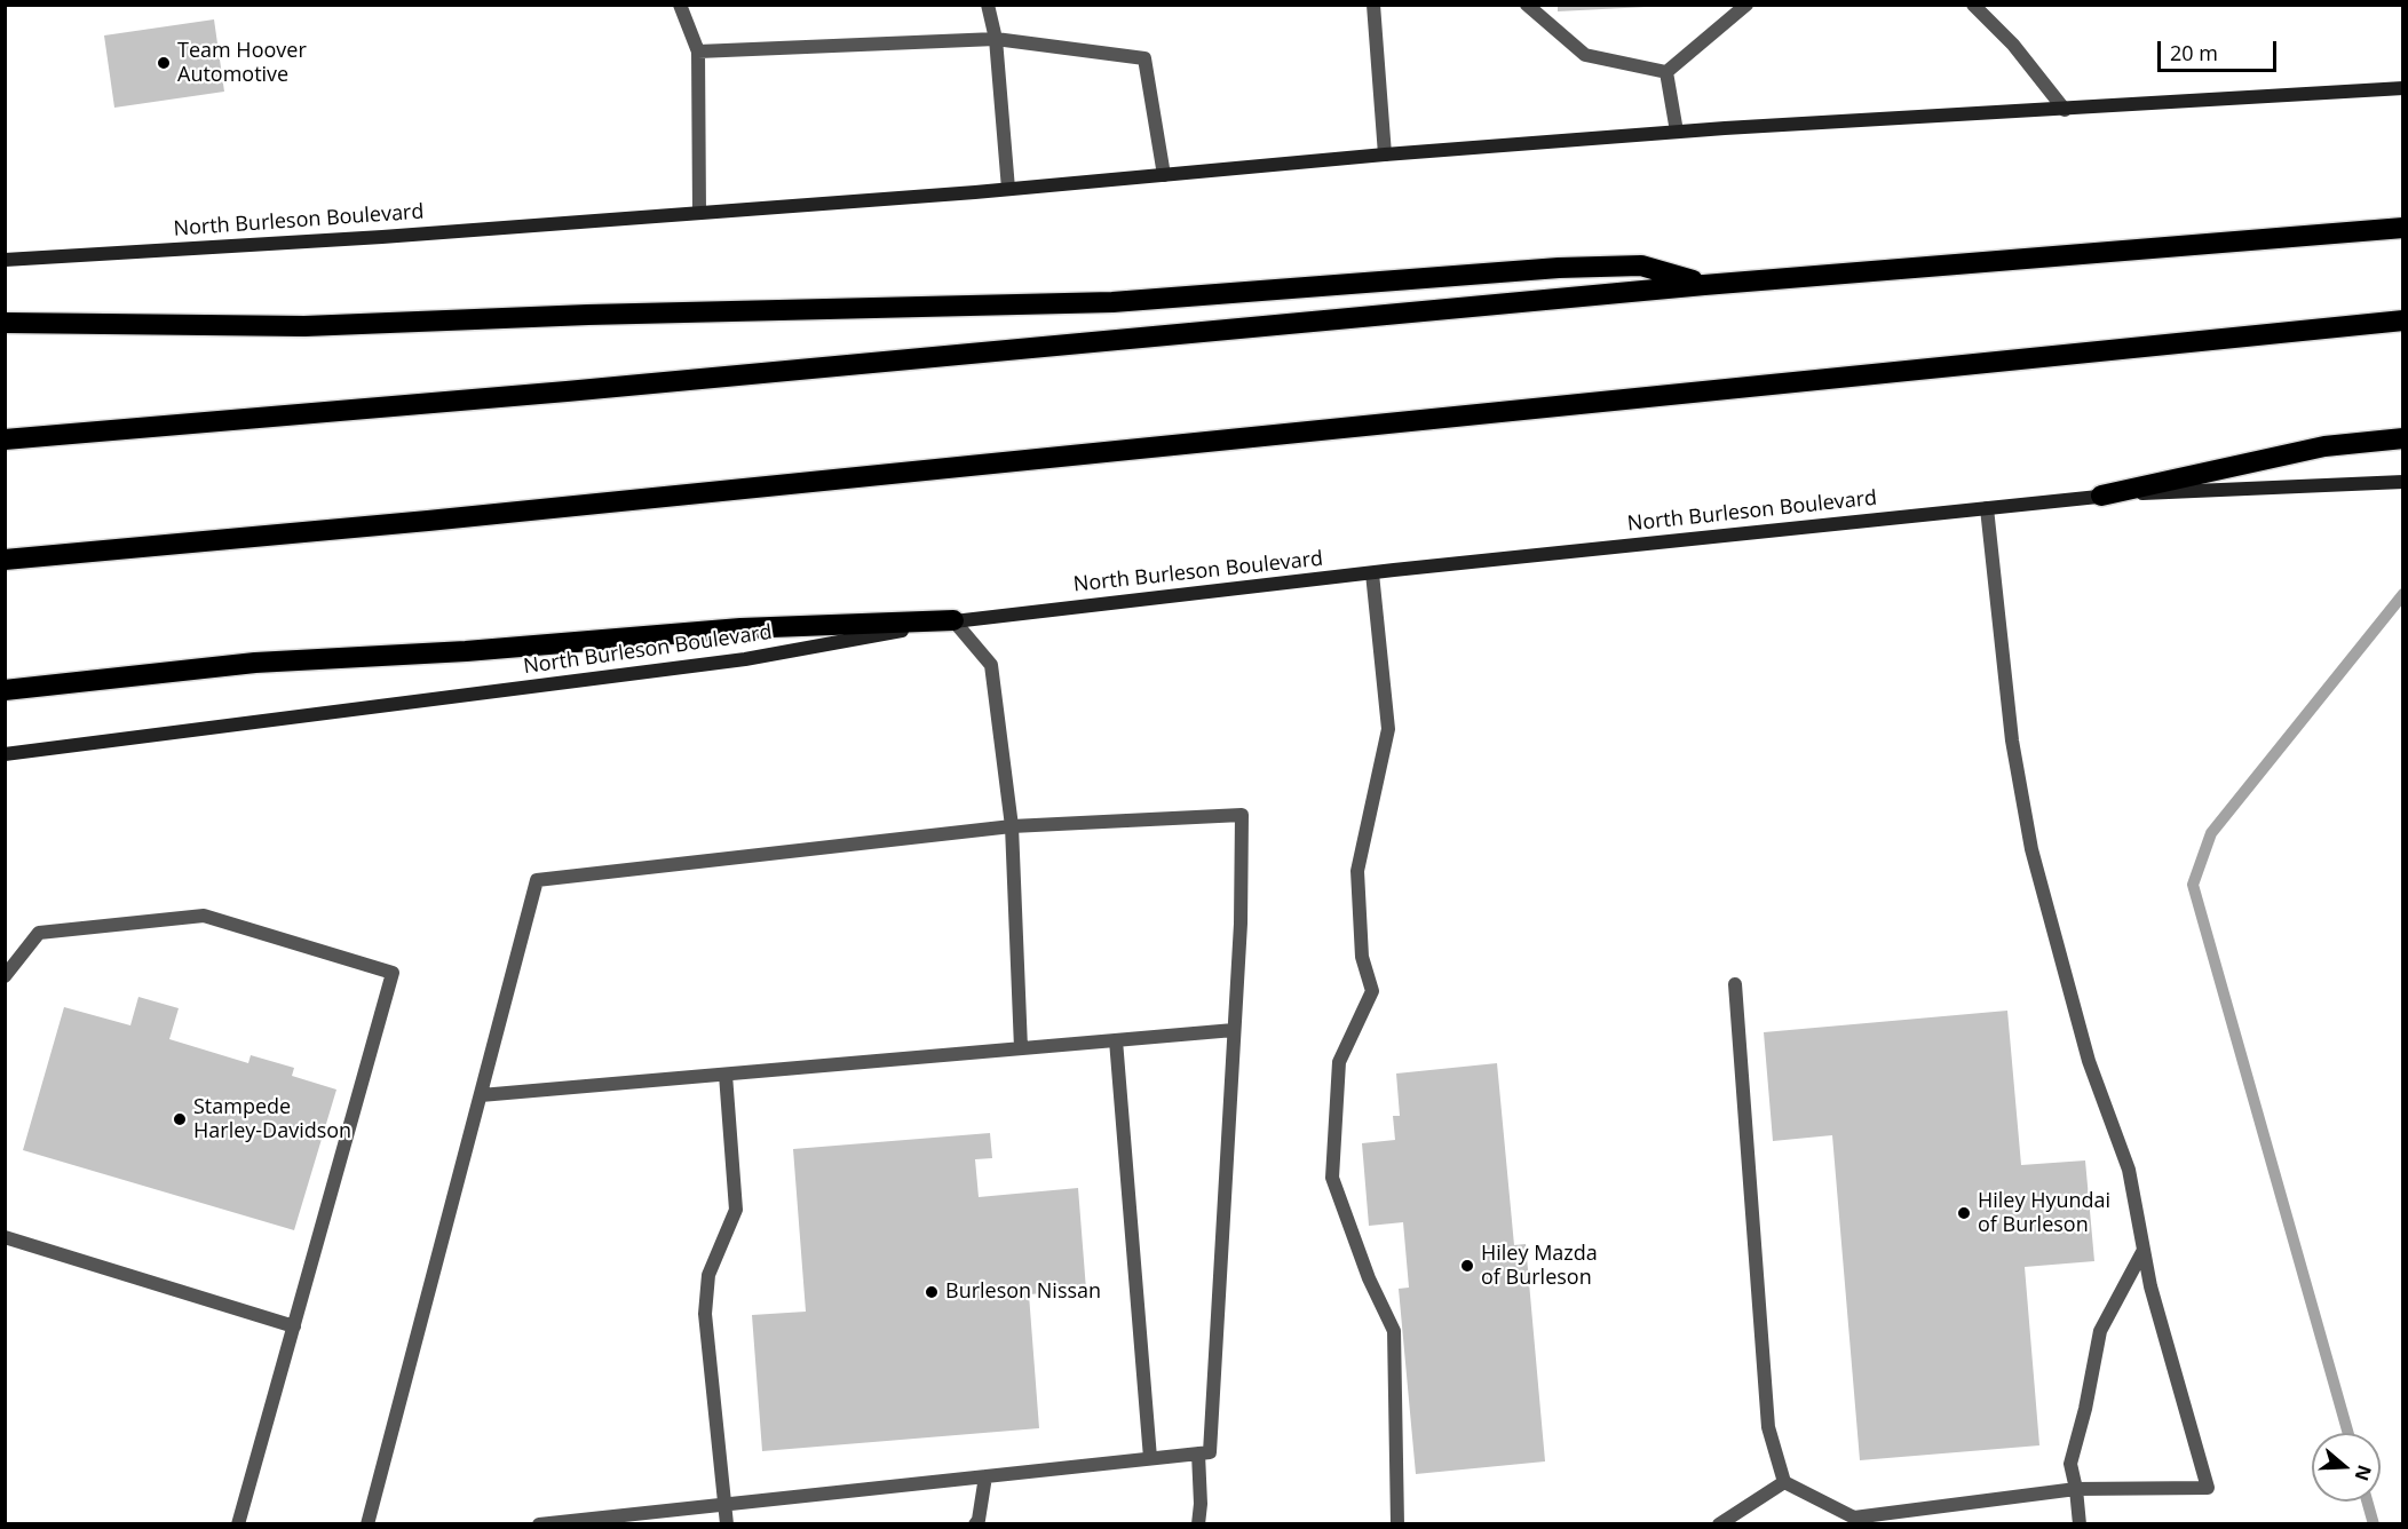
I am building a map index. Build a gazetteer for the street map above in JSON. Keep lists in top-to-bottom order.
{
  "streets": {
    "main road": ["North Burleson Boulevard"]
  },
  "places": [
    "Team Hoover Automotive",
    "Stampede Harley-Davidson",
    "Hiley Hyundai of Burleson",
    "Hiley Mazda of Burleson",
    "Burleson Nissan"
  ],
  "scale_bar": "20 m",
  "north": "right"
}
